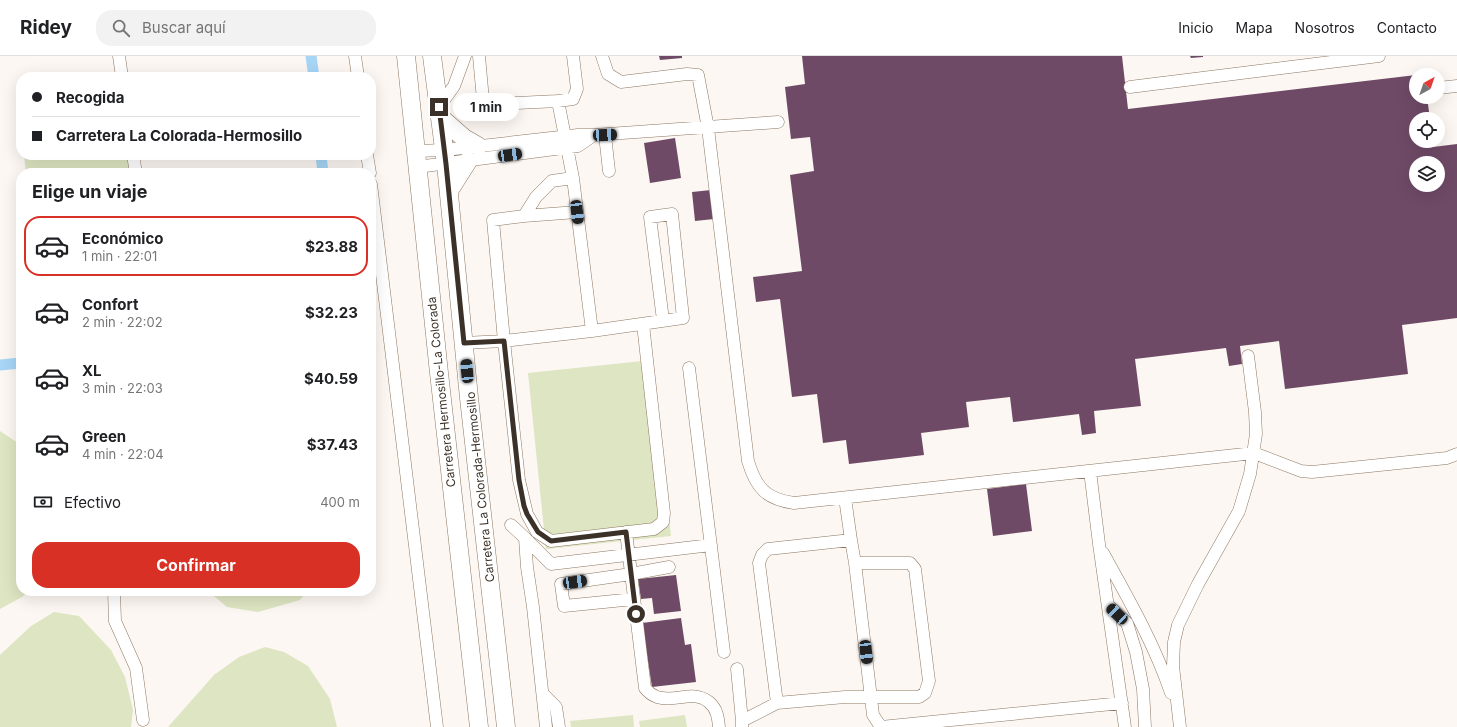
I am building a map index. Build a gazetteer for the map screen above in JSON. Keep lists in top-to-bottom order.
{
  "streets": {
    "highway": ["Carretera Hermosillo-La Colorada", "Carretera La Colorada-Hermosillo"]
  },
  "north": "top right",
  "page": {
    "header": "Ridey",
    "search": "Buscar aquí",
    "nav": [
      "Inicio",
      "Mapa",
      "Nosotros",
      "Contacto"
    ],
    "banner": ["Recogida", "Carretera La Colorada-Hermosillo"],
    "bubble": "1 min",
    "heading": "Elige un viaje",
    "list": [
      {
        "name": "Económico",
        "note": "1 min · 22:01",
        "value": "$23.88"
      },
      {
        "name": "Confort",
        "note": "2 min · 22:02",
        "value": "$32.23"
      },
      {
        "name": "XL",
        "note": "3 min · 22:03",
        "value": "$40.59"
      },
      {
        "name": "Green",
        "note": "4 min · 22:04",
        "value": "$37.43"
      }
    ],
    "pay": ["Efectivo", "400 m"],
    "buttons": "Confirmar"
  }
}
